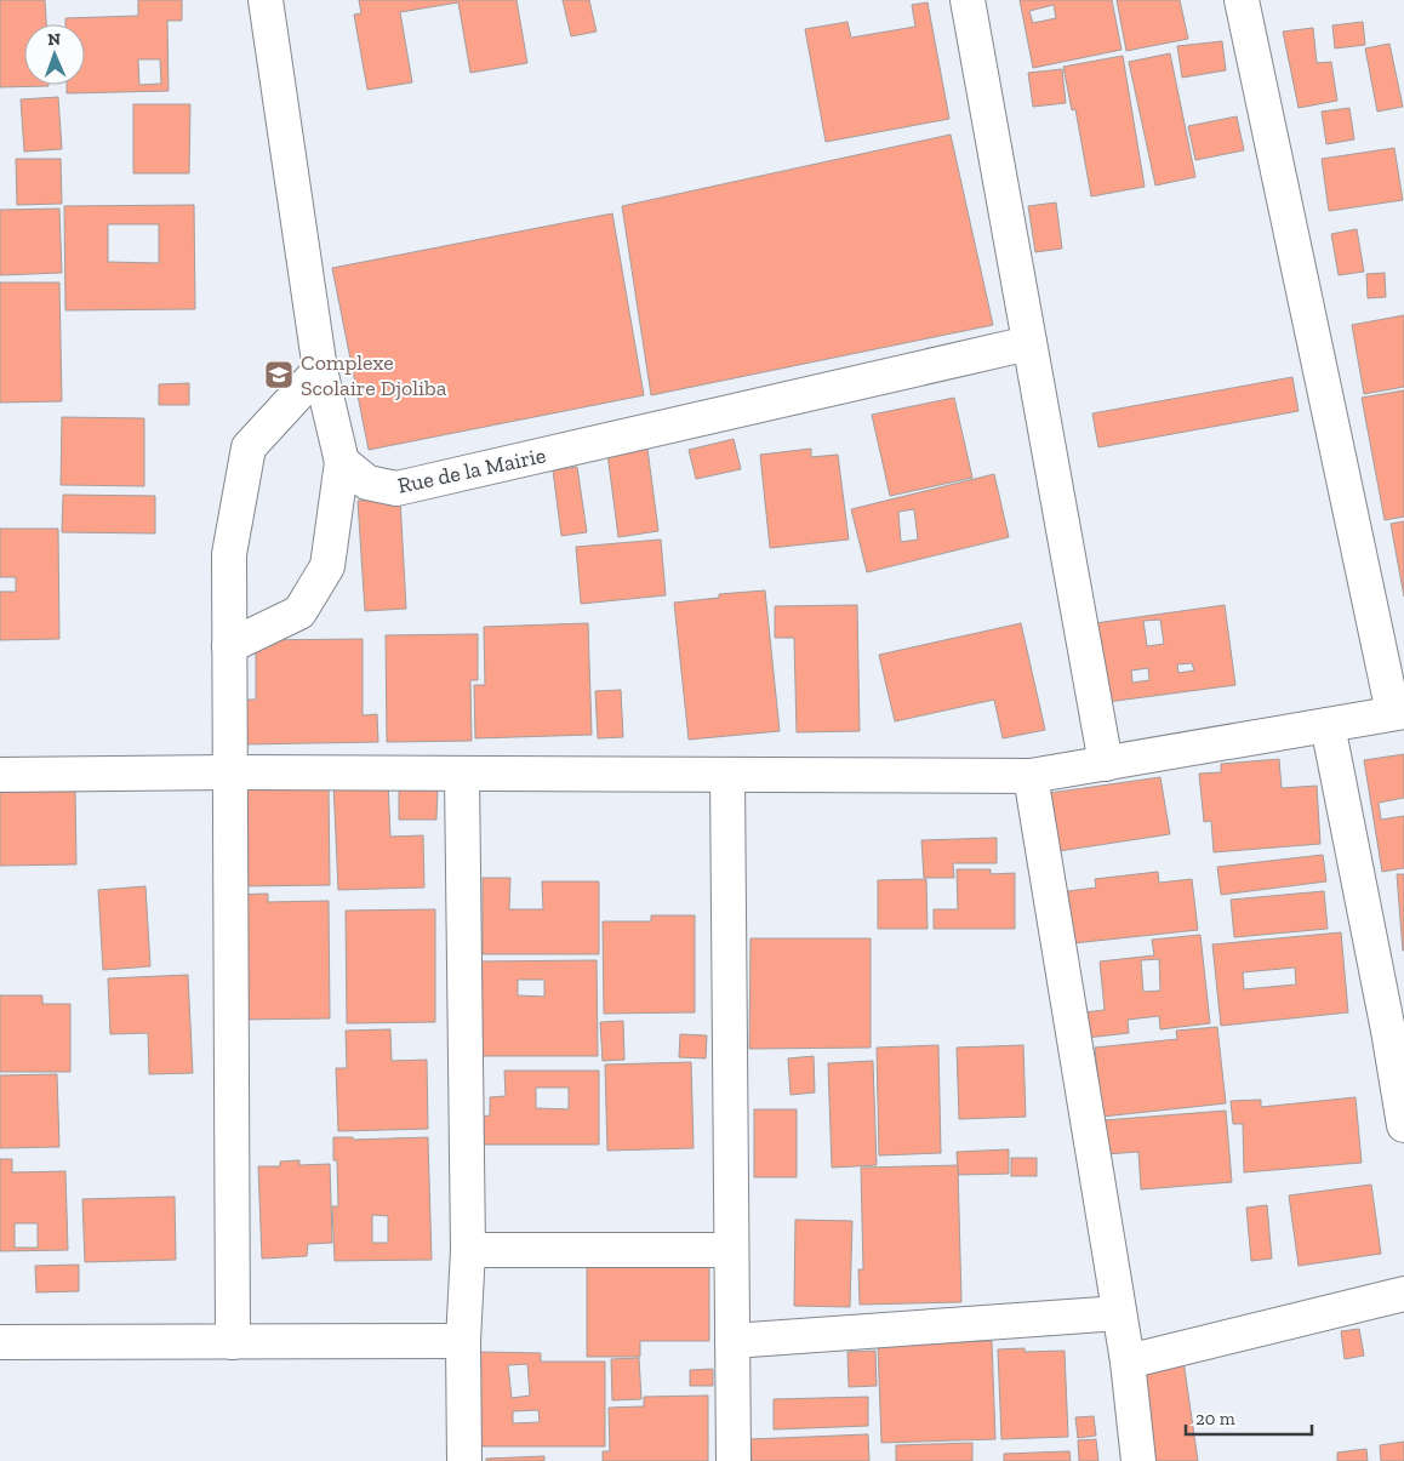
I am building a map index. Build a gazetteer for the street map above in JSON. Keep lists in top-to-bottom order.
{
  "streets": {
    "street": ["Rue de la Mairie"]
  },
  "places": {
    "school or university": ["Complexe Scolaire Djoliba"]
  },
  "scale_bar": "20 m",
  "north": "top"
}
